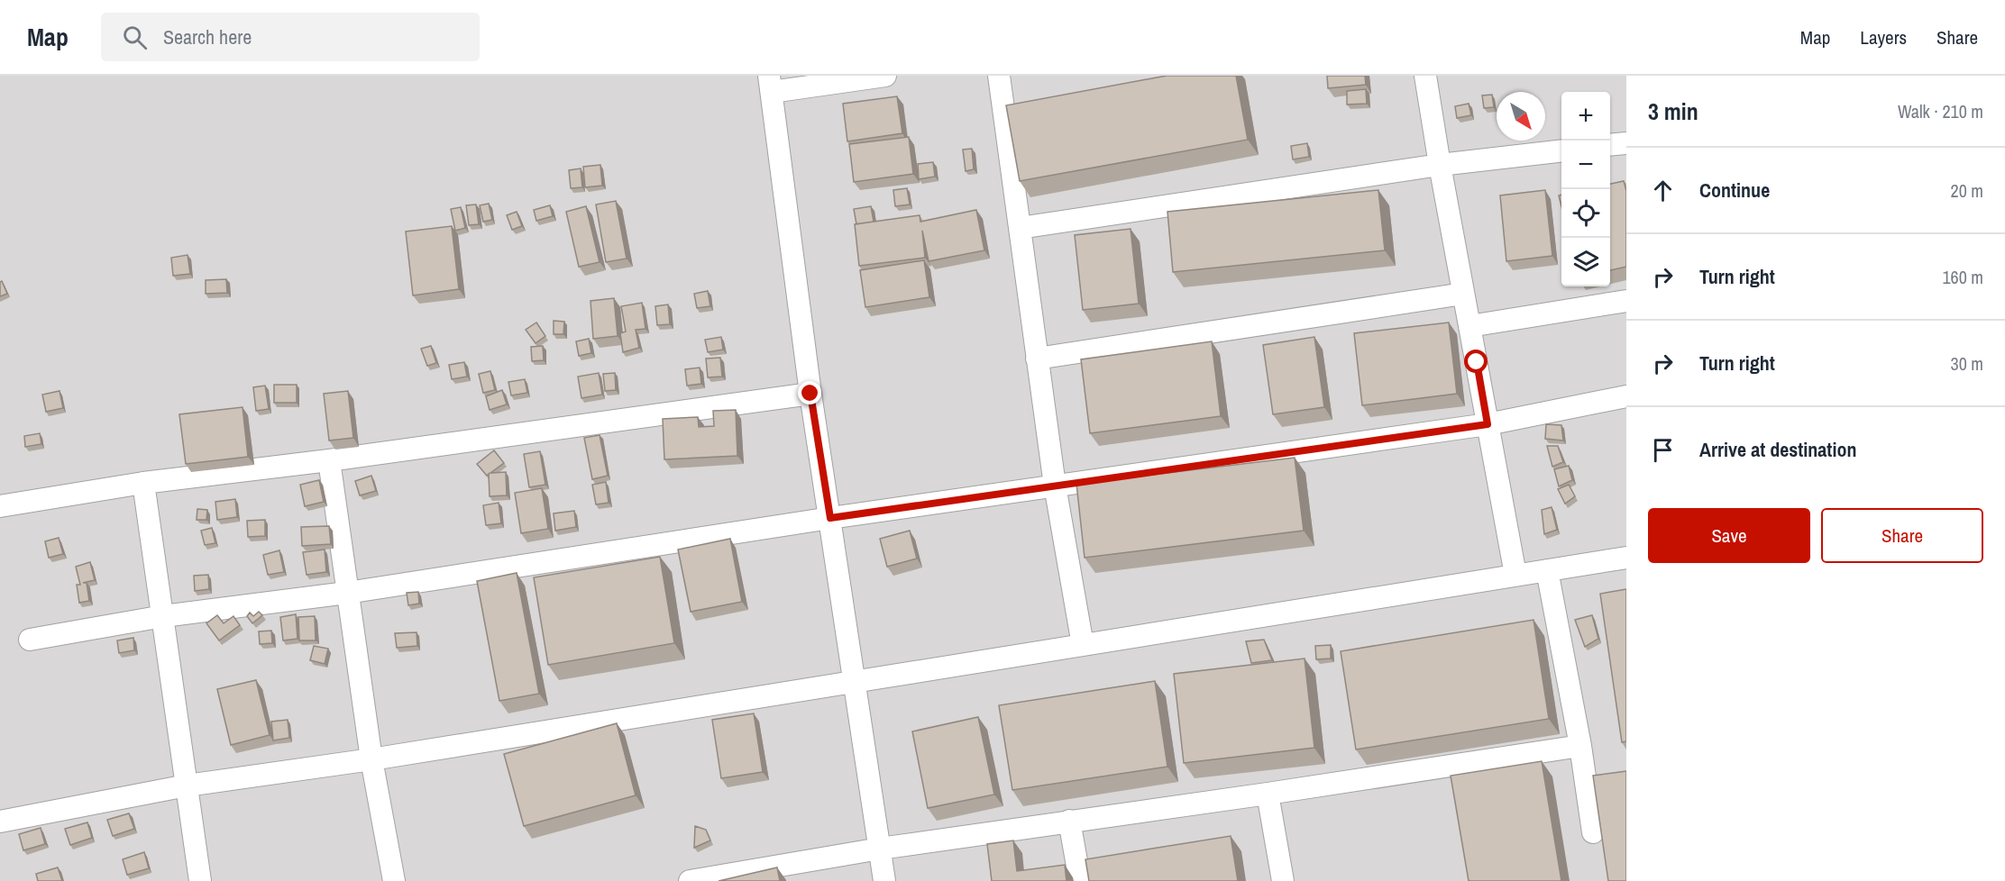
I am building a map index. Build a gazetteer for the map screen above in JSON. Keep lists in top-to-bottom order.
{
  "north": "bottom right",
  "page": {
    "header": "Map",
    "search": "Search here",
    "nav": ["Map", "Layers", "Share"],
    "heading": ["3 min", "Walk · 210 m"],
    "map_buttons": ["+", "−"],
    "list": [
      ["Continue", "20 m"],
      ["Turn right", "160 m"],
      ["Turn right", "30 m"],
      "Arrive at destination"
    ],
    "buttons": ["Save", "Share"]
  }
}
